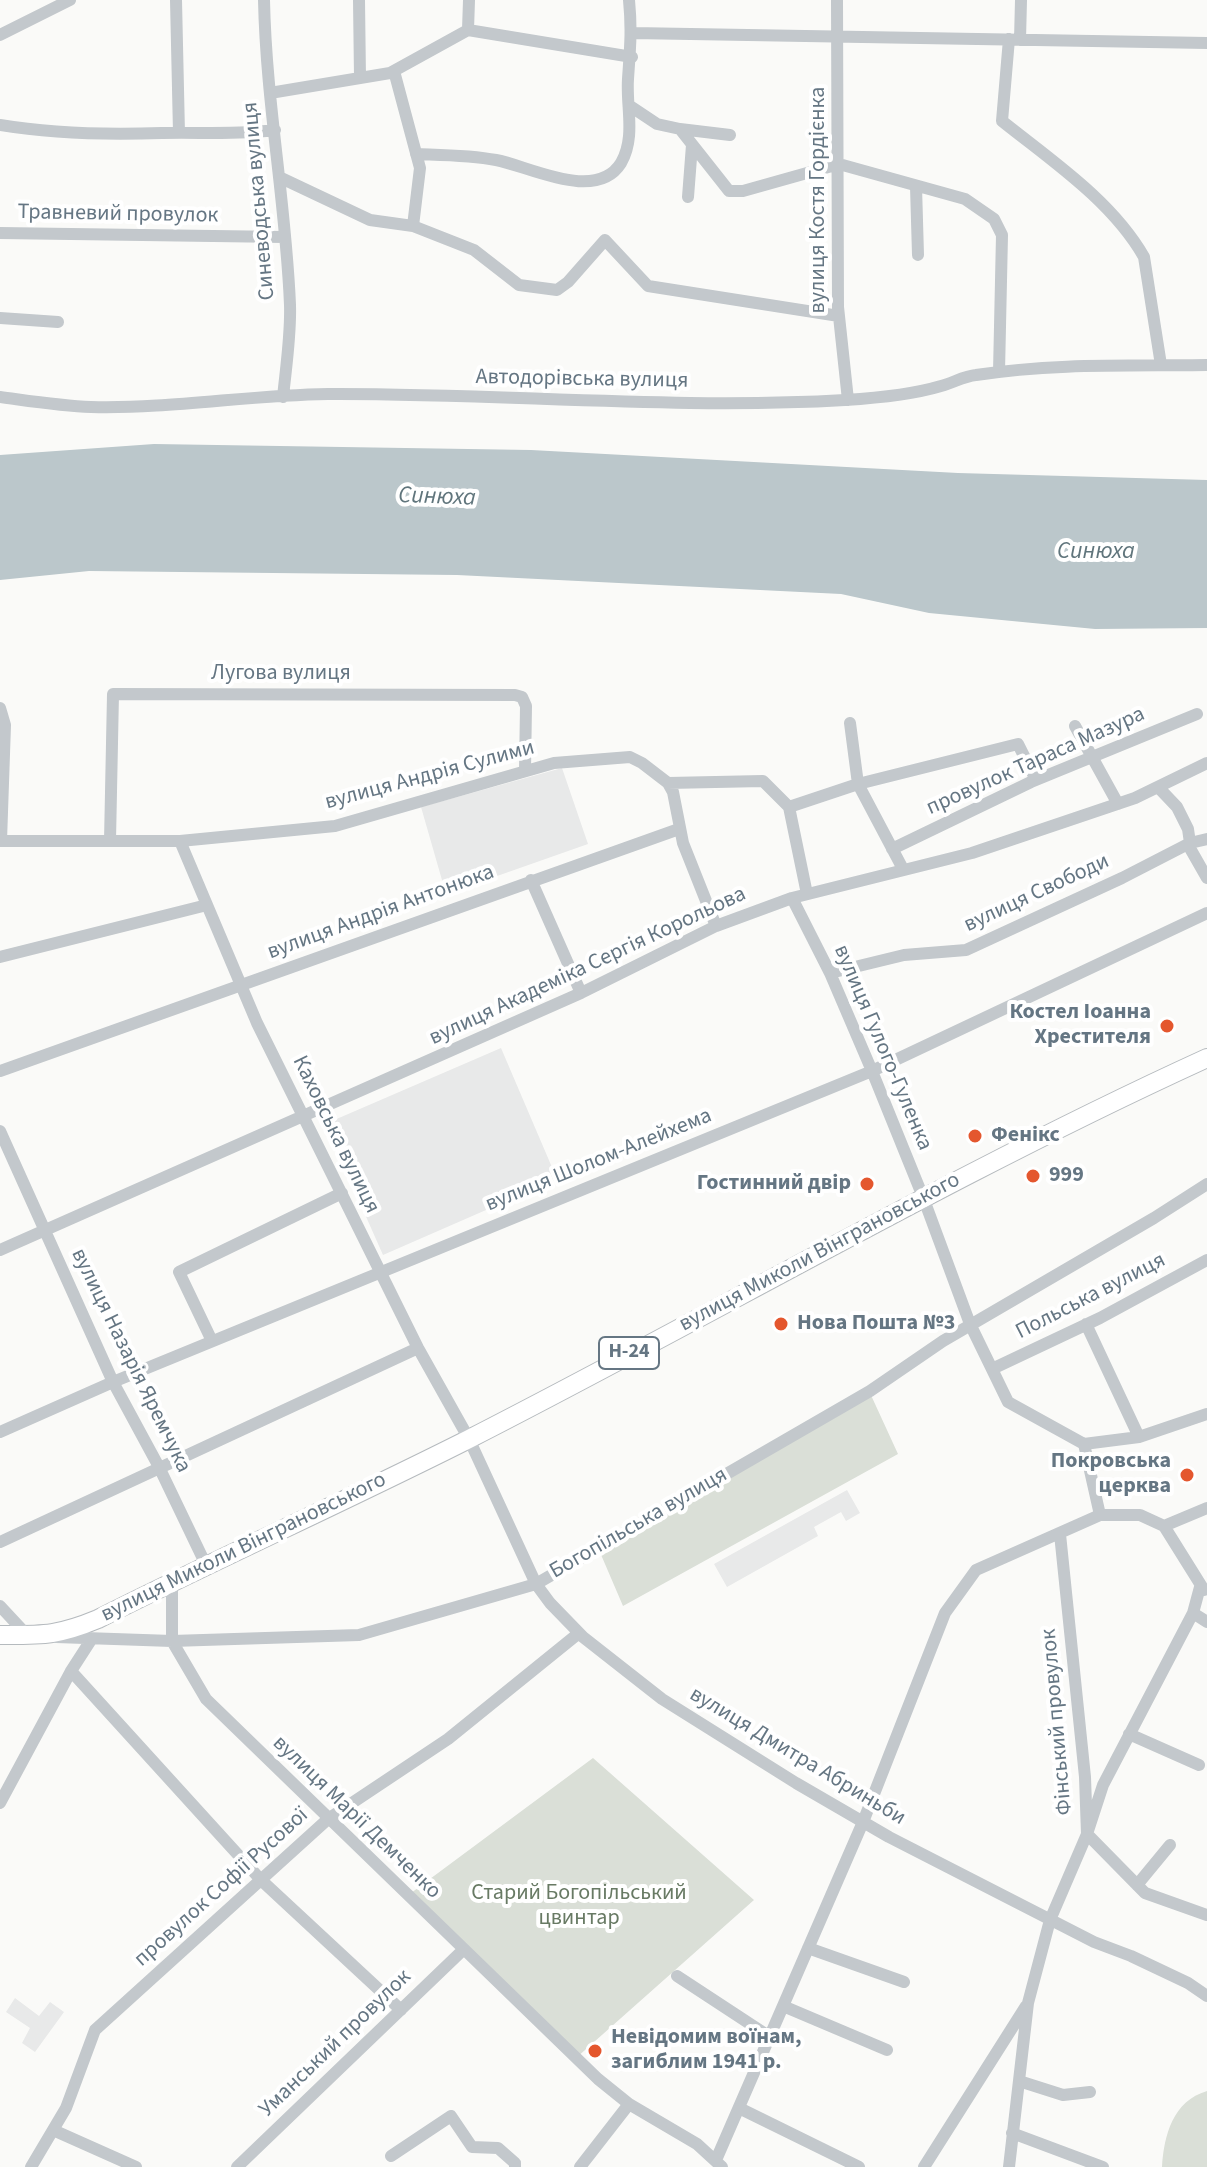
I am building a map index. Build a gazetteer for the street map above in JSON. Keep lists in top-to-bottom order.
{
  "streets": {
    "main road": ["вулиця Миколи Вінграновського", "Н-24", "Богопільська вулиця"],
    "street": [
      "вулиця Костя Гордієнка",
      "Синеводська вулиця",
      "Травневий провулок",
      "Автодорівська вулиця",
      "Лугова вулиця",
      "провулок Тараса Мазура",
      "вулиця Андрія Сулими",
      "вулиця Свободи",
      "вулиця Андрія Антонюка",
      "вулиця Академіка Сергія Корольова",
      "вулиця Гулого-Гуленка",
      "Каховська вулиця",
      "вулиця Шолом-Алейхема",
      "Польська вулиця",
      "вулиця Назарія Яремчука",
      "Фінський провулок",
      "вулиця Дмитра Абриньби",
      "вулиця Марії Демченко",
      "провулок Софії Русової",
      "Уманський провулок"
    ]
  },
  "crossings": [
    ["вулиця Костя Гордієнка", "Автодорівська вулиця"],
    ["Синеводська вулиця", "Травневий провулок"],
    ["Синеводська вулиця", "Автодорівська вулиця"],
    ["Лугова вулиця", "вулиця Андрія Сулими"],
    ["вулиця Андрія Сулими", "Каховська вулиця"],
    ["вулиця Свободи", "вулиця Гулого-Гуленка"],
    ["вулиця Андрія Антонюка", "Каховська вулиця"],
    ["вулиця Академіка Сергія Корольова", "вулиця Гулого-Гуленка"],
    ["вулиця Академіка Сергія Корольова", "Каховська вулиця"],
    ["вулиця Академіка Сергія Корольова", "вулиця Назарія Яремчука"],
    ["вулиця Гулого-Гуленка", "вулиця Шолом-Алейхема"],
    ["вулиця Гулого-Гуленка", "вулиця Миколи Вінграновського"],
    ["вулиця Гулого-Гуленка", "Польська вулиця"],
    ["вулиця Гулого-Гуленка", "Богопільська вулиця"],
    ["Каховська вулиця", "вулиця Шолом-Алейхема"],
    ["Каховська вулиця", "вулиця Миколи Вінграновського"],
    ["Каховська вулиця", "вулиця Дмитра Абриньби"],
    ["вулиця Шолом-Алейхема", "вулиця Назарія Яремчука"],
    ["вулиця Миколи Вінграновського", "вулиця Назарія Яремчука"],
    ["вулиця Миколи Вінграновського", "Богопільська вулиця"],
    ["вулиця Миколи Вінграновського", "вулиця Дмитра Абриньби"],
    ["Богопільська вулиця", "вулиця Дмитра Абриньби"],
    ["Богопільська вулиця", "вулиця Марії Демченко"],
    ["вулиця Дмитра Абриньби", "провулок Софії Русової"],
    ["вулиця Марії Демченко", "провулок Софії Русової"],
    ["вулиця Марії Демченко", "Уманський провулок"]
  ],
  "water": ["Синюха"],
  "parks": ["Старий Богопільський цвинтар"],
  "places": [
    "Костел Іоанна Хрестителя",
    "Фенікс",
    "999",
    "Гостинний двір",
    "Нова Пошта №3",
    "Покровська церква",
    "Невідомим воїнам, загиблим 1941 р."
  ]
}
